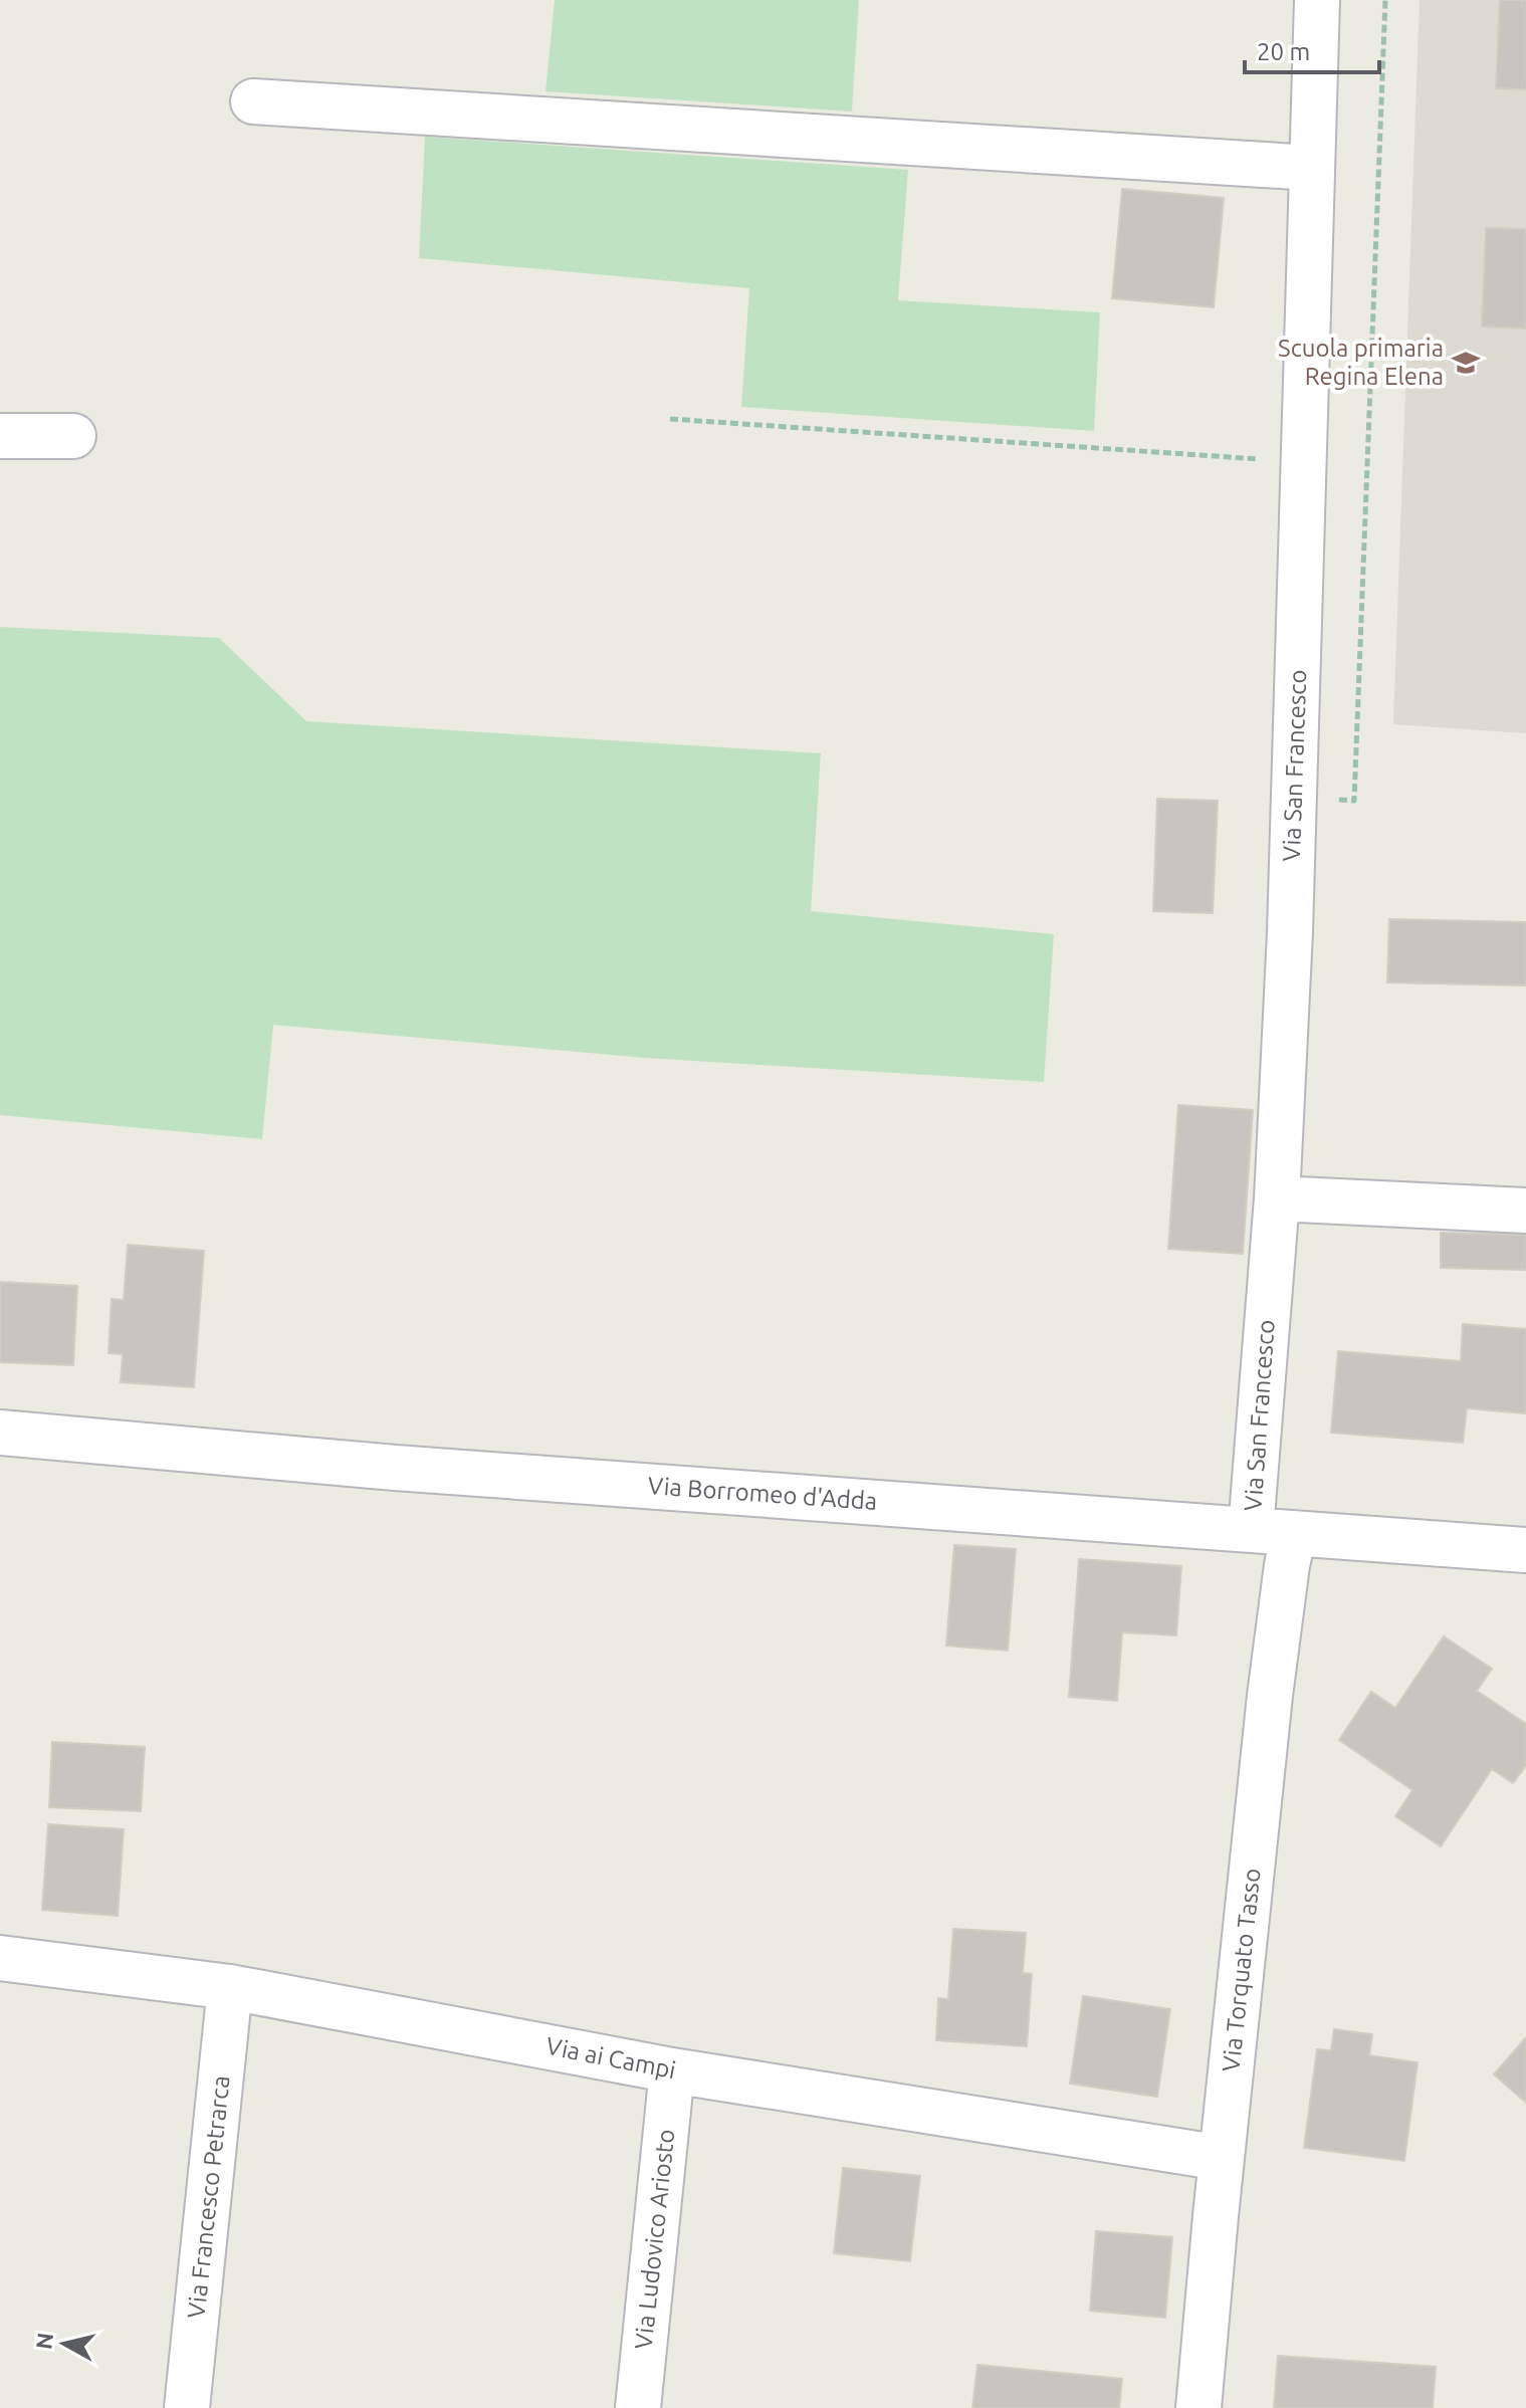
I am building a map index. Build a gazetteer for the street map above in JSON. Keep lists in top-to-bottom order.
{
  "streets": {
    "street": [
      "Via San Francesco",
      "Via Borromeo d'Adda",
      "Via Torquato Tasso",
      "Via ai Campi",
      "Via Francesco Petrarca",
      "Via Ludovico Ariosto"
    ]
  },
  "crossings": [
    ["Via San Francesco", "Via Borromeo d'Adda"],
    ["Via Borromeo d'Adda", "Via Torquato Tasso"],
    ["Via Torquato Tasso", "Via ai Campi"],
    ["Via ai Campi", "Via Francesco Petrarca"],
    ["Via ai Campi", "Via Ludovico Ariosto"]
  ],
  "places": {
    "school or university": ["Scuola primaria Regina Elena"]
  },
  "scale_bar": "20 m",
  "north": "left"
}
